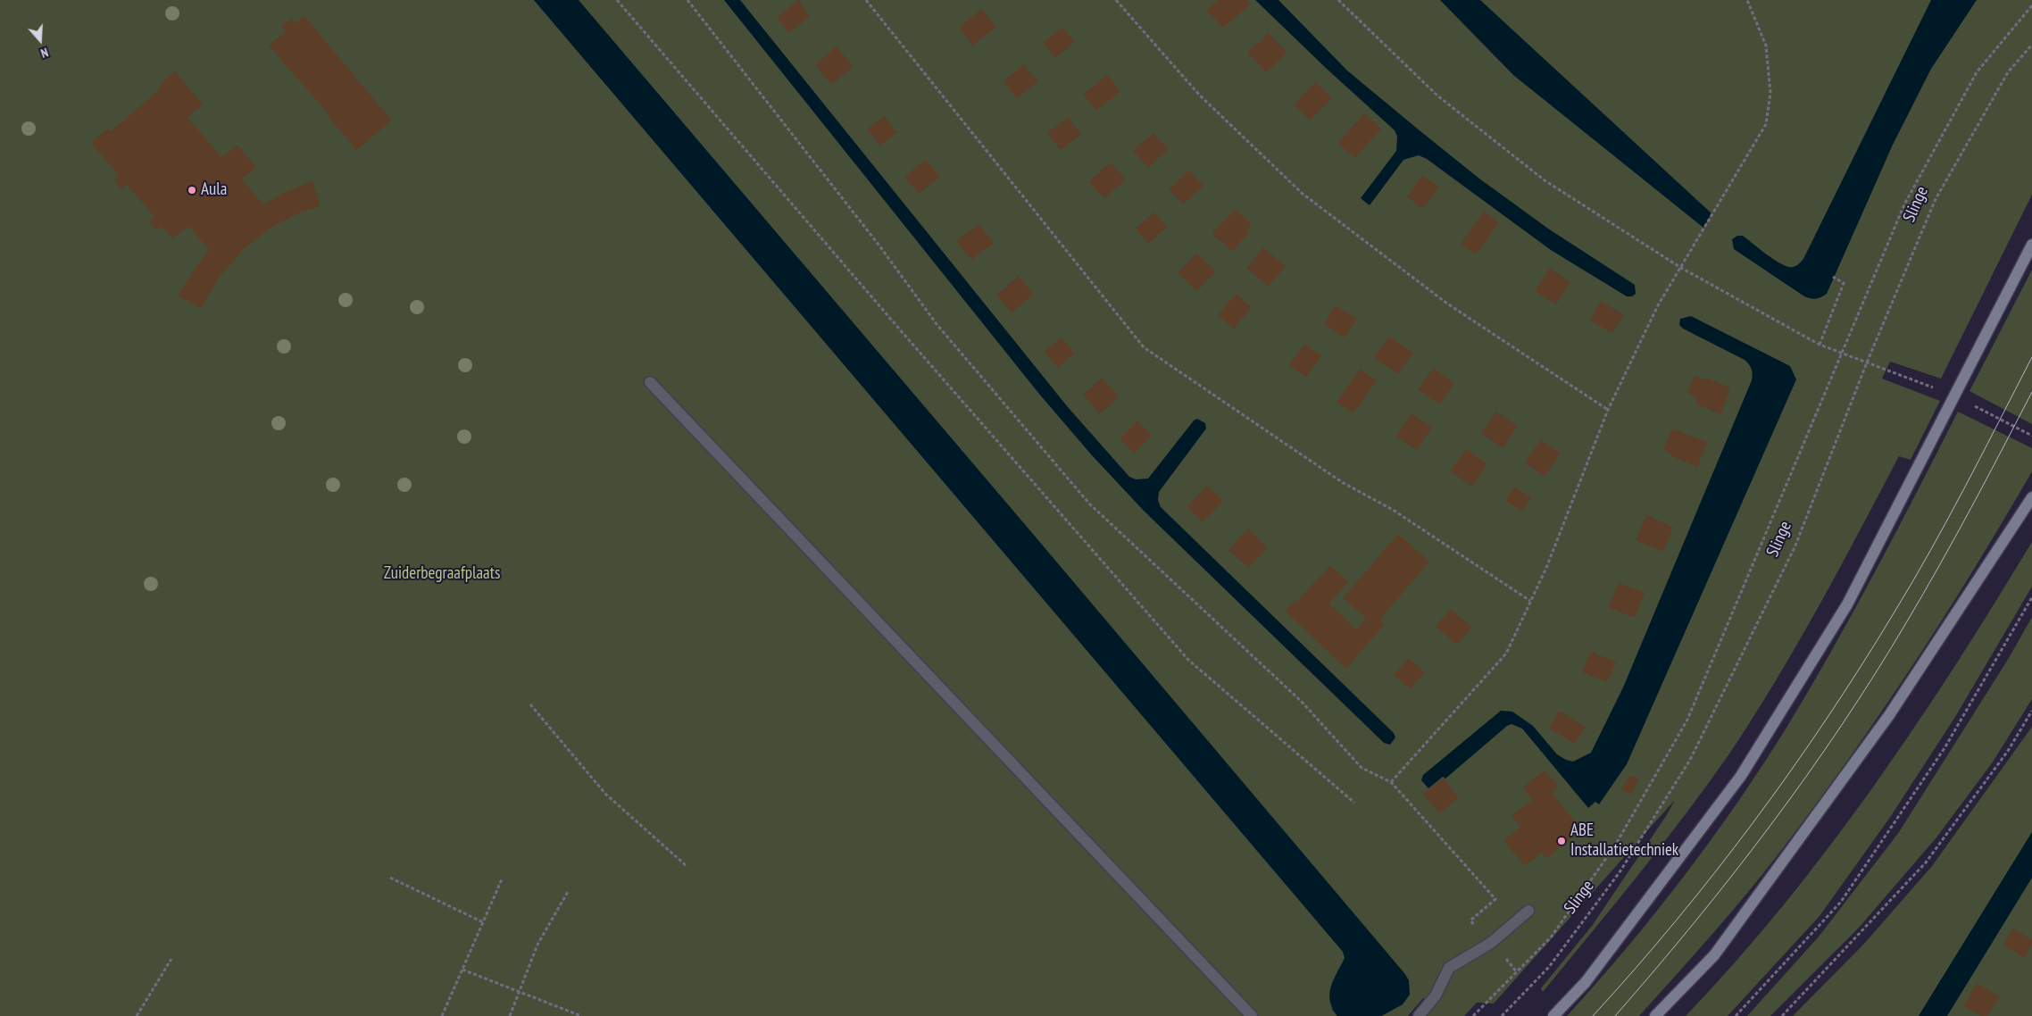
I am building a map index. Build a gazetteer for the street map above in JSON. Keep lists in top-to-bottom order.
{
  "streets": {
    "path": ["Slinge"]
  },
  "parks": ["Zuiderbegraafplaats"],
  "places": ["Aula", "ABE Installatietechniek"],
  "north": "bottom"
}
